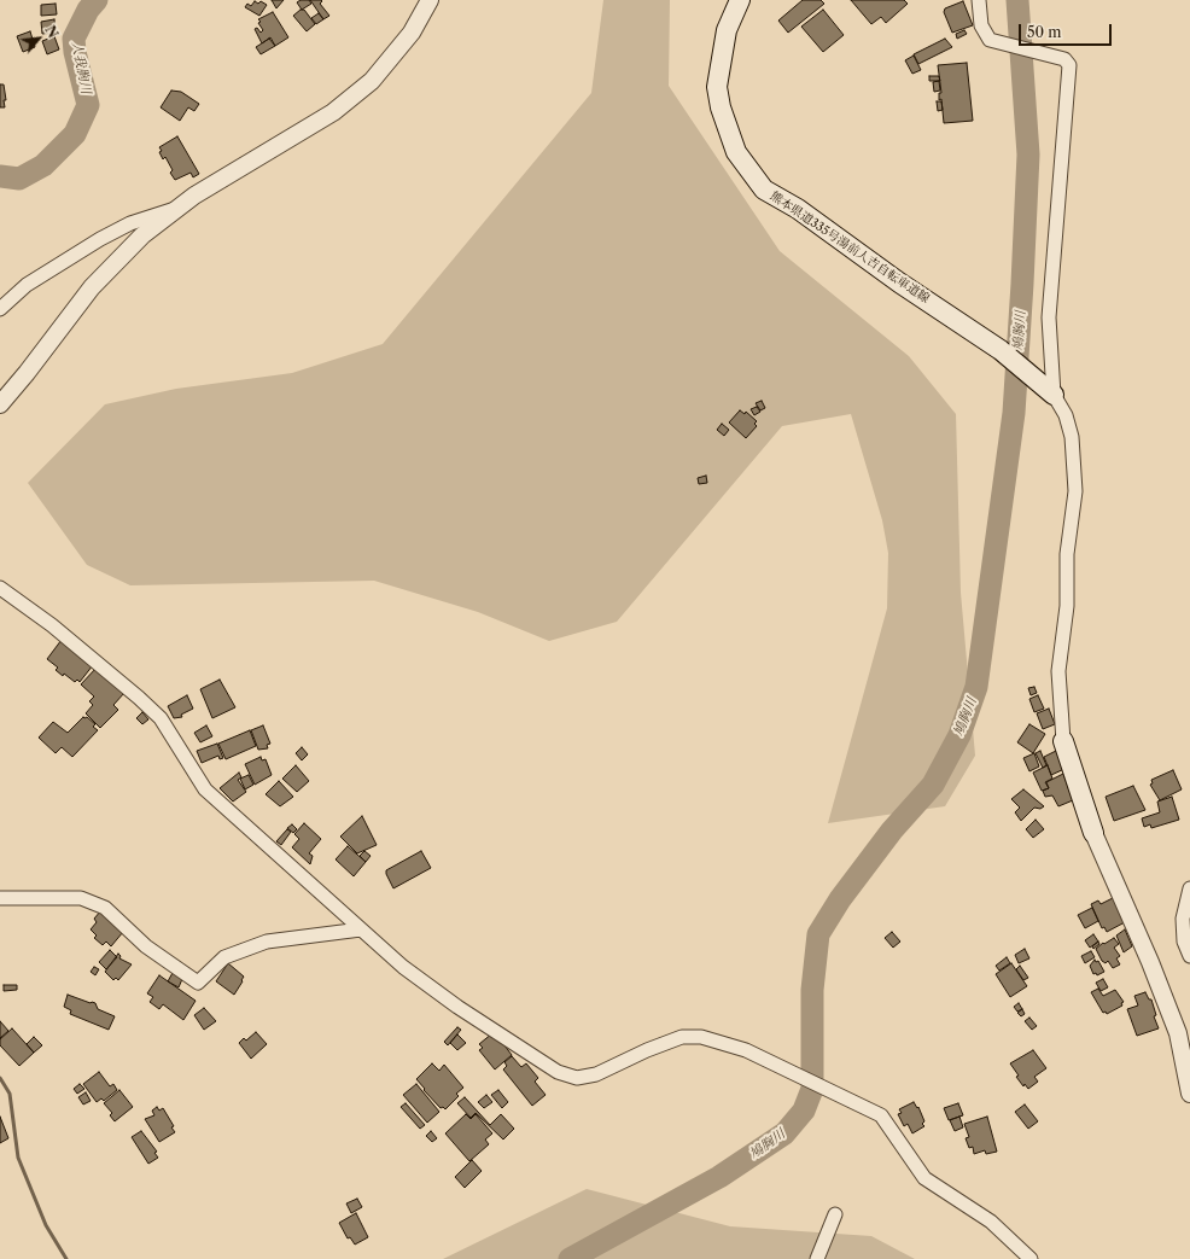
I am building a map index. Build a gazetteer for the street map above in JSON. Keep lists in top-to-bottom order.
{
  "streets": {
    "main road": ["熊本県道335号湯前人吉自転車道線"]
  },
  "water": ["人我胸川", "鳩胸川"],
  "scale_bar": "50 m",
  "north": "top right"
}
